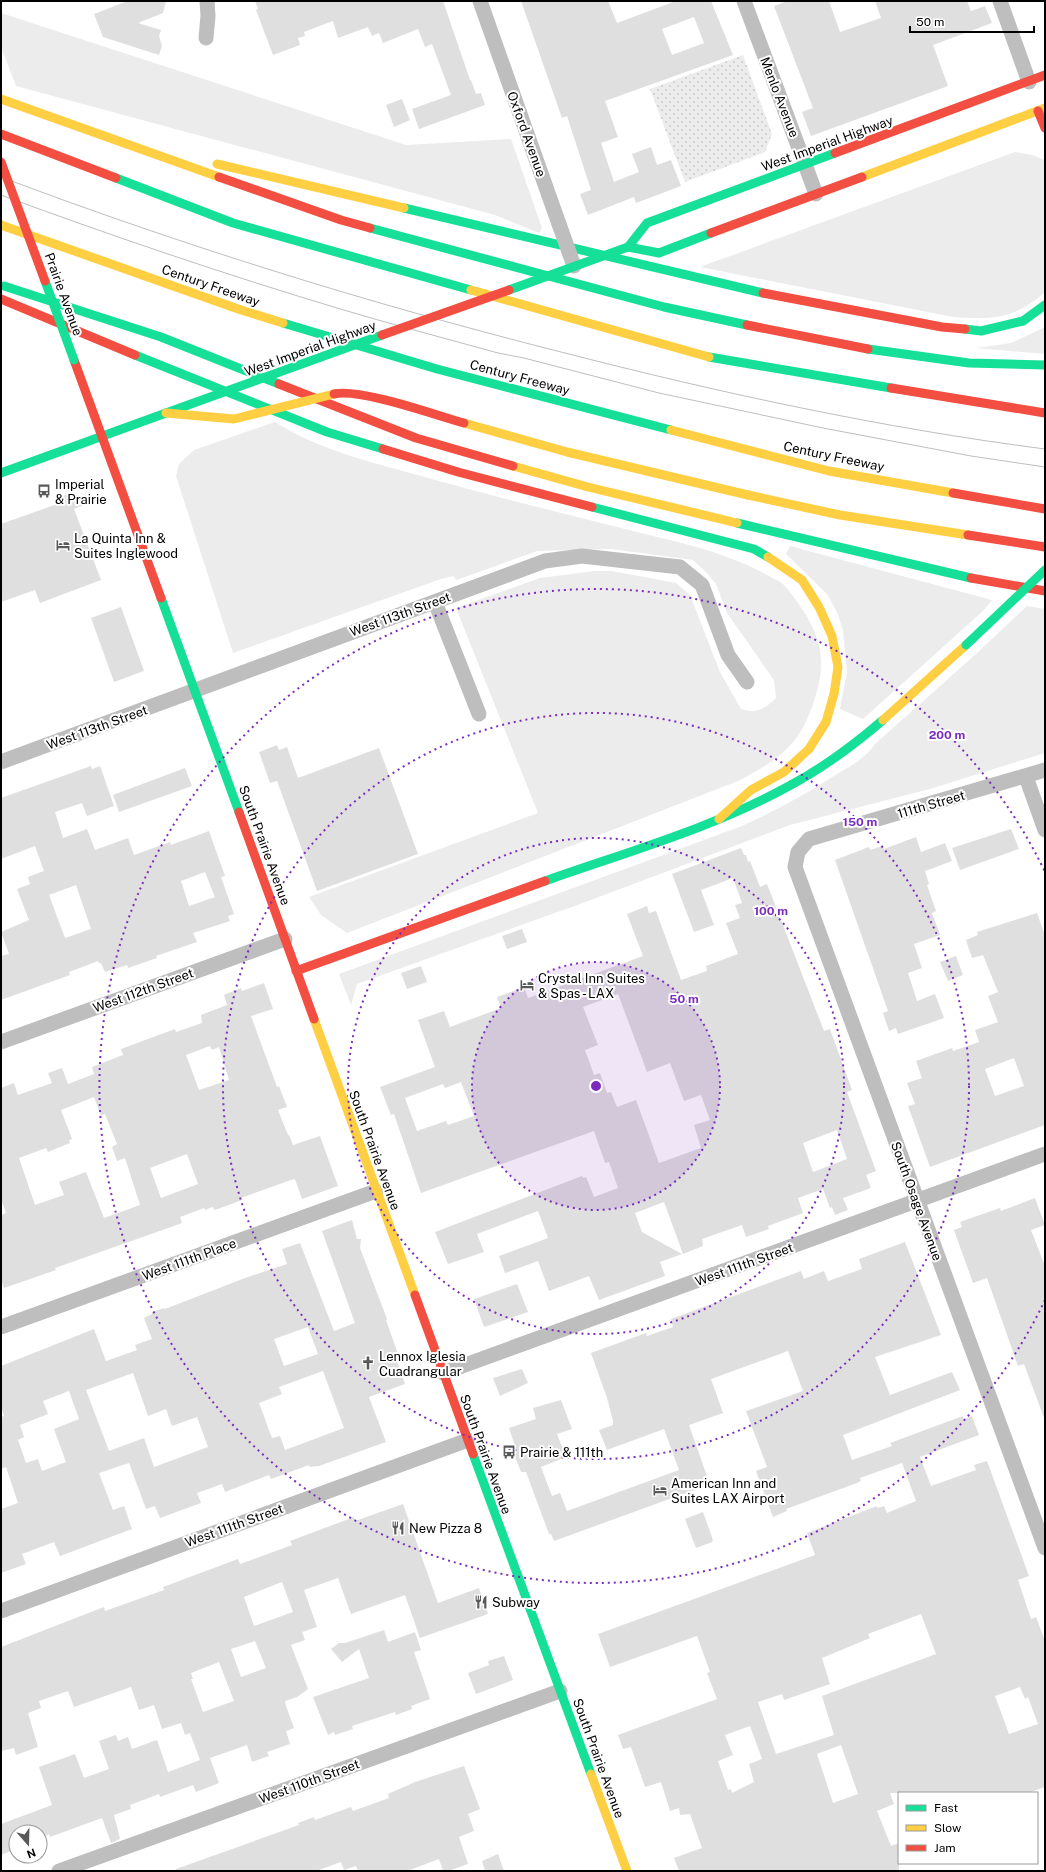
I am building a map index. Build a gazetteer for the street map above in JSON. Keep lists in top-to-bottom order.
{
  "streets": {
    "main road": [
      "West Imperial Highway",
      "Century Freeway",
      "Prairie Avenue",
      "South Prairie Avenue"
    ],
    "street": [
      "Menlo Avenue",
      "Oxford Avenue",
      "West 113th Street",
      "111th Street",
      "West 112th Street",
      "South Osage Avenue",
      "West 111th Place",
      "West 111th Street",
      "West 110th Street"
    ]
  },
  "crossings": [
    ["Menlo Avenue", "West Imperial Highway"],
    ["Oxford Avenue", "West Imperial Highway"],
    ["West Imperial Highway", "Prairie Avenue"],
    ["West Imperial Highway", "South Prairie Avenue"],
    ["Prairie Avenue", "South Prairie Avenue"],
    ["West 113th Street", "South Prairie Avenue"],
    ["111th Street", "South Osage Avenue"],
    ["South Prairie Avenue", "West 112th Street"],
    ["South Prairie Avenue", "West 111th Place"],
    ["South Prairie Avenue", "West 111th Street"],
    ["South Prairie Avenue", "West 110th Street"],
    ["South Osage Avenue", "West 111th Street"]
  ],
  "places": {
    "bus stop": ["Imperial & Prairie", "Prairie & 111th"],
    "hotel": ["La Quinta Inn & Suites Inglewood", "Crystal Inn Suites & Spas - LAX", "American Inn and Suites LAX Airport"],
    "church": ["Lennox Iglesia Cuadrangular"],
    "restaurant": ["New Pizza 8", "Subway"]
  },
  "legend": ["Fast", "Slow", "Jam"],
  "scale_bar": "50 m",
  "north": "bottom",
  "rings": [
    "200 m",
    "150 m",
    "100 m",
    "50 m"
  ]
}
